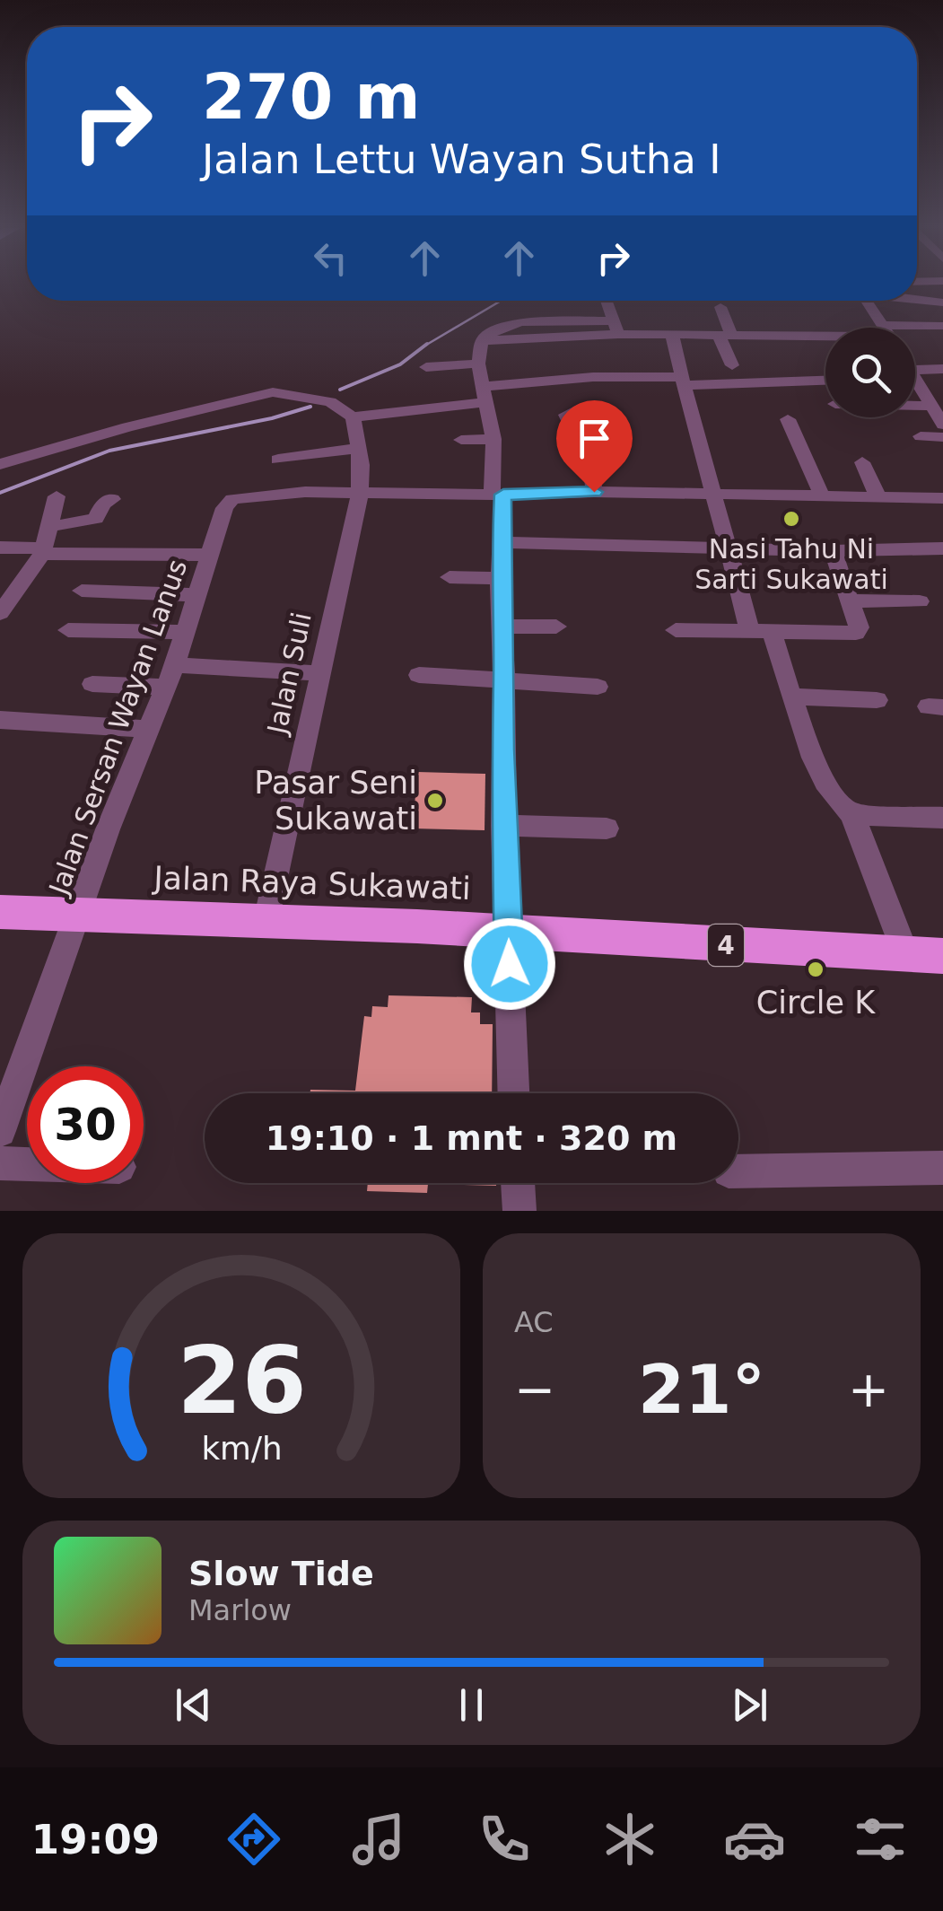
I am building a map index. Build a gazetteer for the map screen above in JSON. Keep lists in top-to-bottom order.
{
  "streets": {
    "highway": ["Jalan Raya Sukawati", "4"],
    "street": ["Jalan Suli", "Jalan Sersan Wayan Lanus"]
  },
  "crossings": [
    ["Jalan Suli", "Jalan Sersan Wayan Lanus"],
    ["Jalan Suli", "Jalan Raya Sukawati"],
    ["Jalan Sersan Wayan Lanus", "Jalan Raya Sukawati"]
  ],
  "places": ["Nasi Tahu Ni Sarti Sukawati", "Pasar Seni Sukawati", "Circle K"],
  "page": {
    "turn": ["270 m", "Jalan Lettu Wayan Sutha I"],
    "limit": "30",
    "trip": "19:10 · 1 mnt · 320 m",
    "tile": "AC",
    "heat": ["−", "21°", "+"],
    "song": ["Slow Tide", "Marlow"],
    "tabs": "19:09",
    "gauge": ["26", "km/h"]
  }
}
